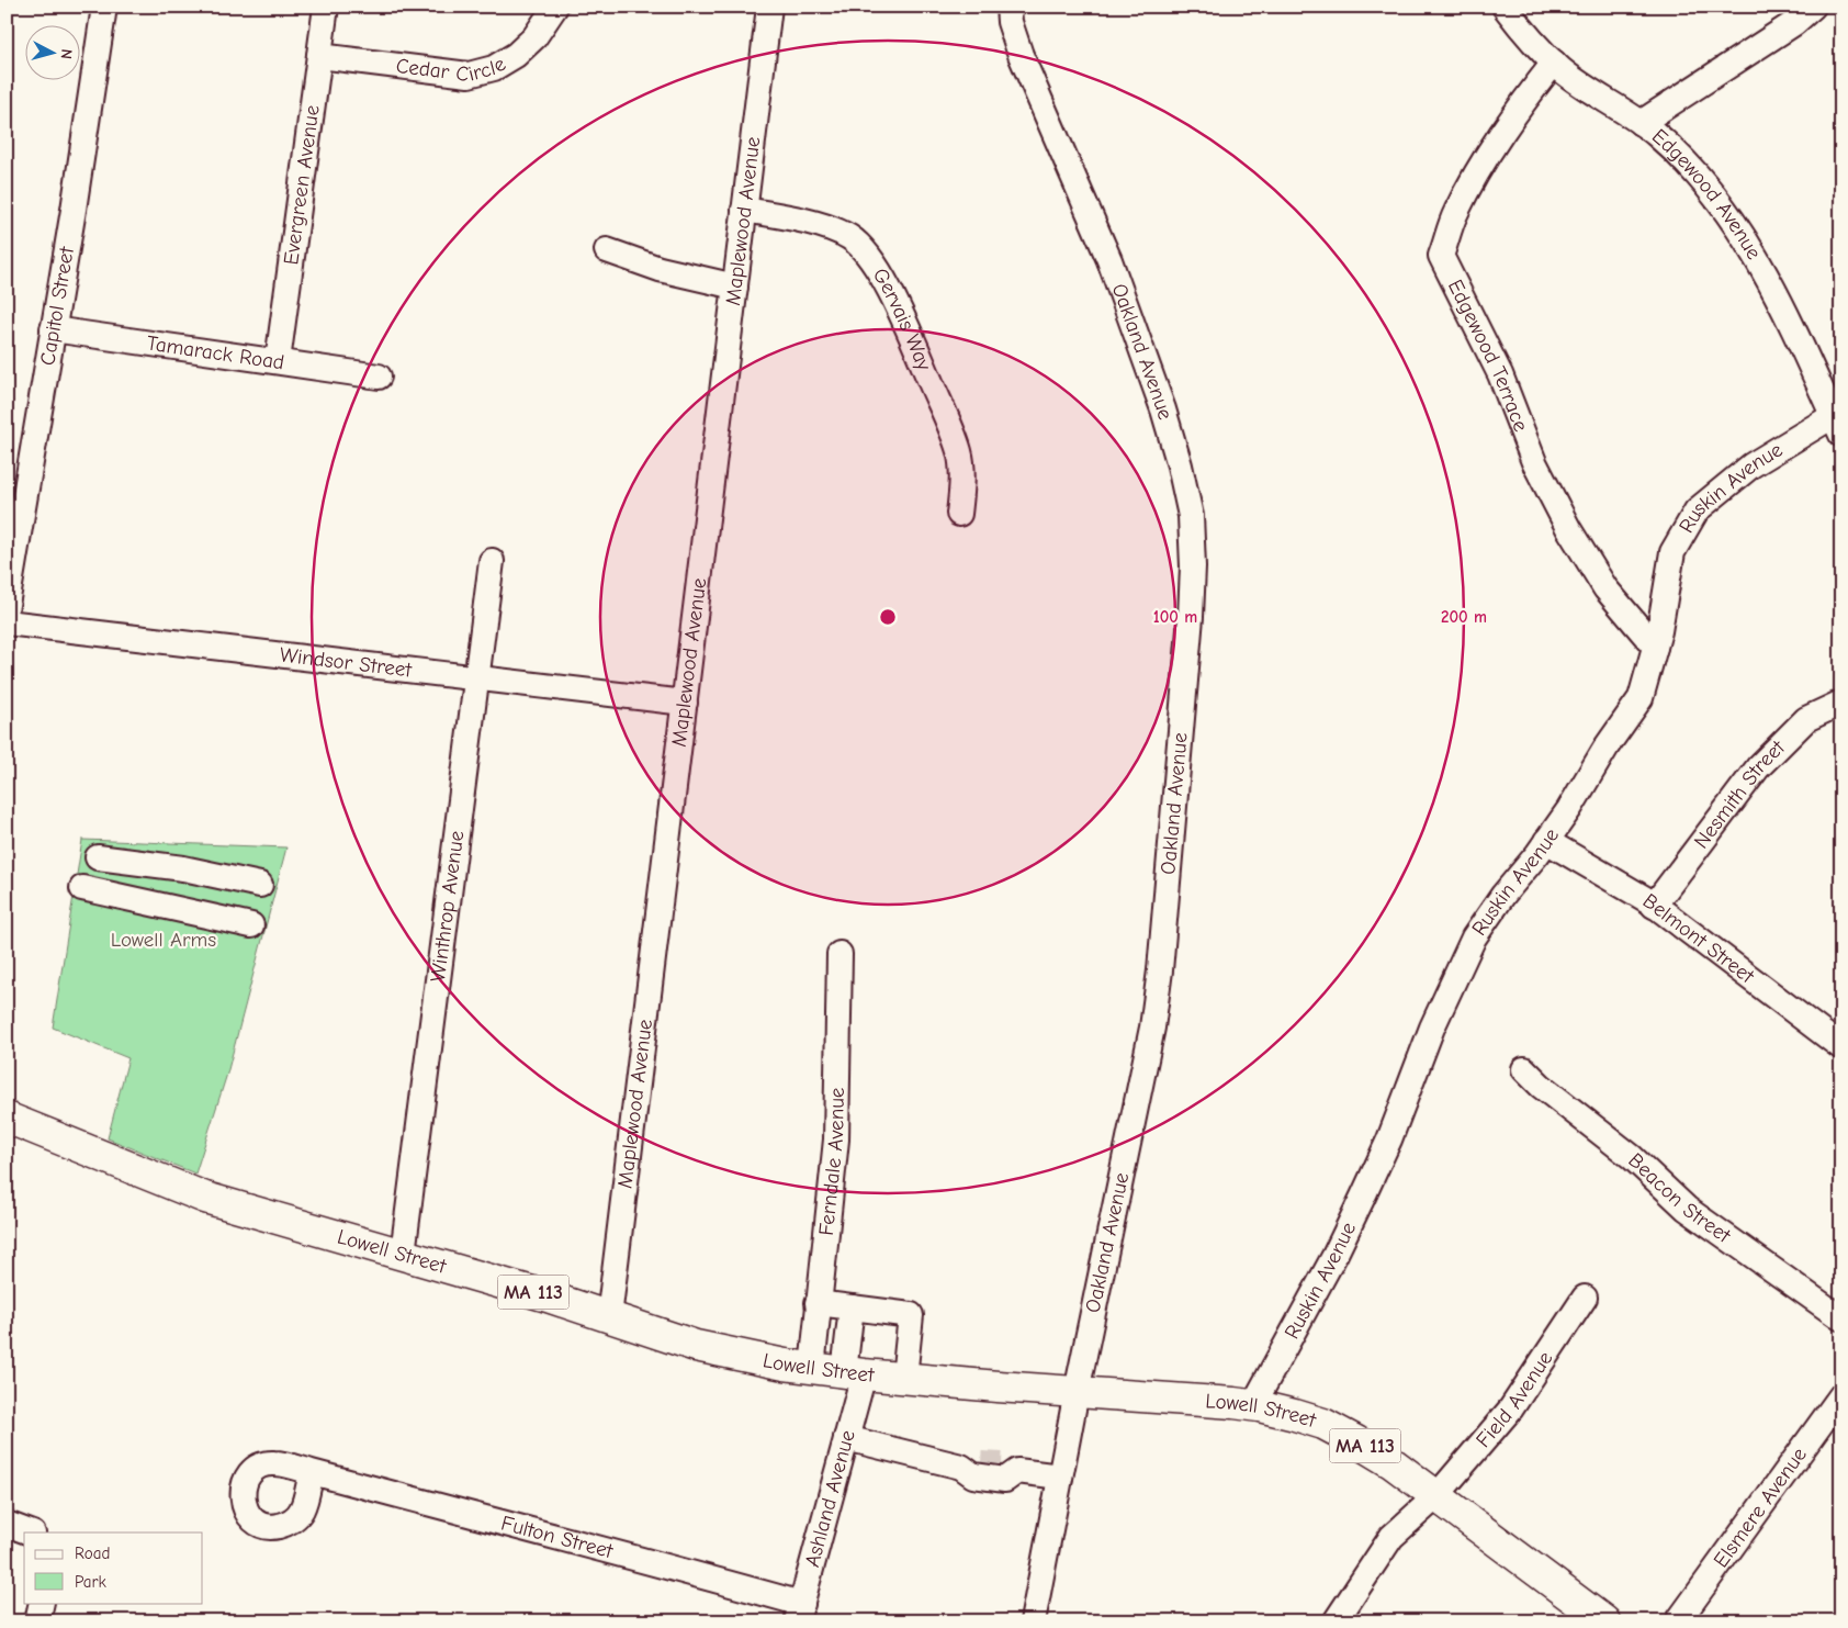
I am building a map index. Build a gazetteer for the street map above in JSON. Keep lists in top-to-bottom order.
{
  "streets": {
    "main road": ["Lowell Street", "MA 113"],
    "street": [
      "Cedar Circle",
      "Evergreen Avenue",
      "Edgewood Avenue",
      "Maplewood Avenue",
      "Capitol Street",
      "Gervais Way",
      "Oakland Avenue",
      "Tamarack Road",
      "Edgewood Terrace",
      "Ruskin Avenue",
      "Windsor Street",
      "Nesmith Street",
      "Winthrop Avenue",
      "Belmont Street",
      "Ferndale Avenue",
      "Beacon Street",
      "Field Avenue",
      "Ashland Avenue",
      "Elsmere Avenue",
      "Fulton Street"
    ]
  },
  "crossings": [
    ["Cedar Circle", "Evergreen Avenue"],
    ["Evergreen Avenue", "Tamarack Road"],
    ["Edgewood Avenue", "Edgewood Terrace"],
    ["Edgewood Avenue", "Ruskin Avenue"],
    ["Maplewood Avenue", "Gervais Way"],
    ["Maplewood Avenue", "Windsor Street"],
    ["Maplewood Avenue", "Lowell Street"],
    ["Capitol Street", "Tamarack Road"],
    ["Oakland Avenue", "Lowell Street"],
    ["Edgewood Terrace", "Ruskin Avenue"],
    ["Ruskin Avenue", "Belmont Street"],
    ["Ruskin Avenue", "Lowell Street"],
    ["Windsor Street", "Winthrop Avenue"],
    ["Nesmith Street", "Belmont Street"],
    ["Winthrop Avenue", "Lowell Street"],
    ["Ferndale Avenue", "Lowell Street"],
    ["Lowell Street", "Field Avenue"],
    ["Lowell Street", "Ashland Avenue"],
    ["Ashland Avenue", "Fulton Street"]
  ],
  "parks": ["Lowell Arms"],
  "legend": ["Road", "Park"],
  "north": "right",
  "rings": ["100 m", "200 m"]
}
